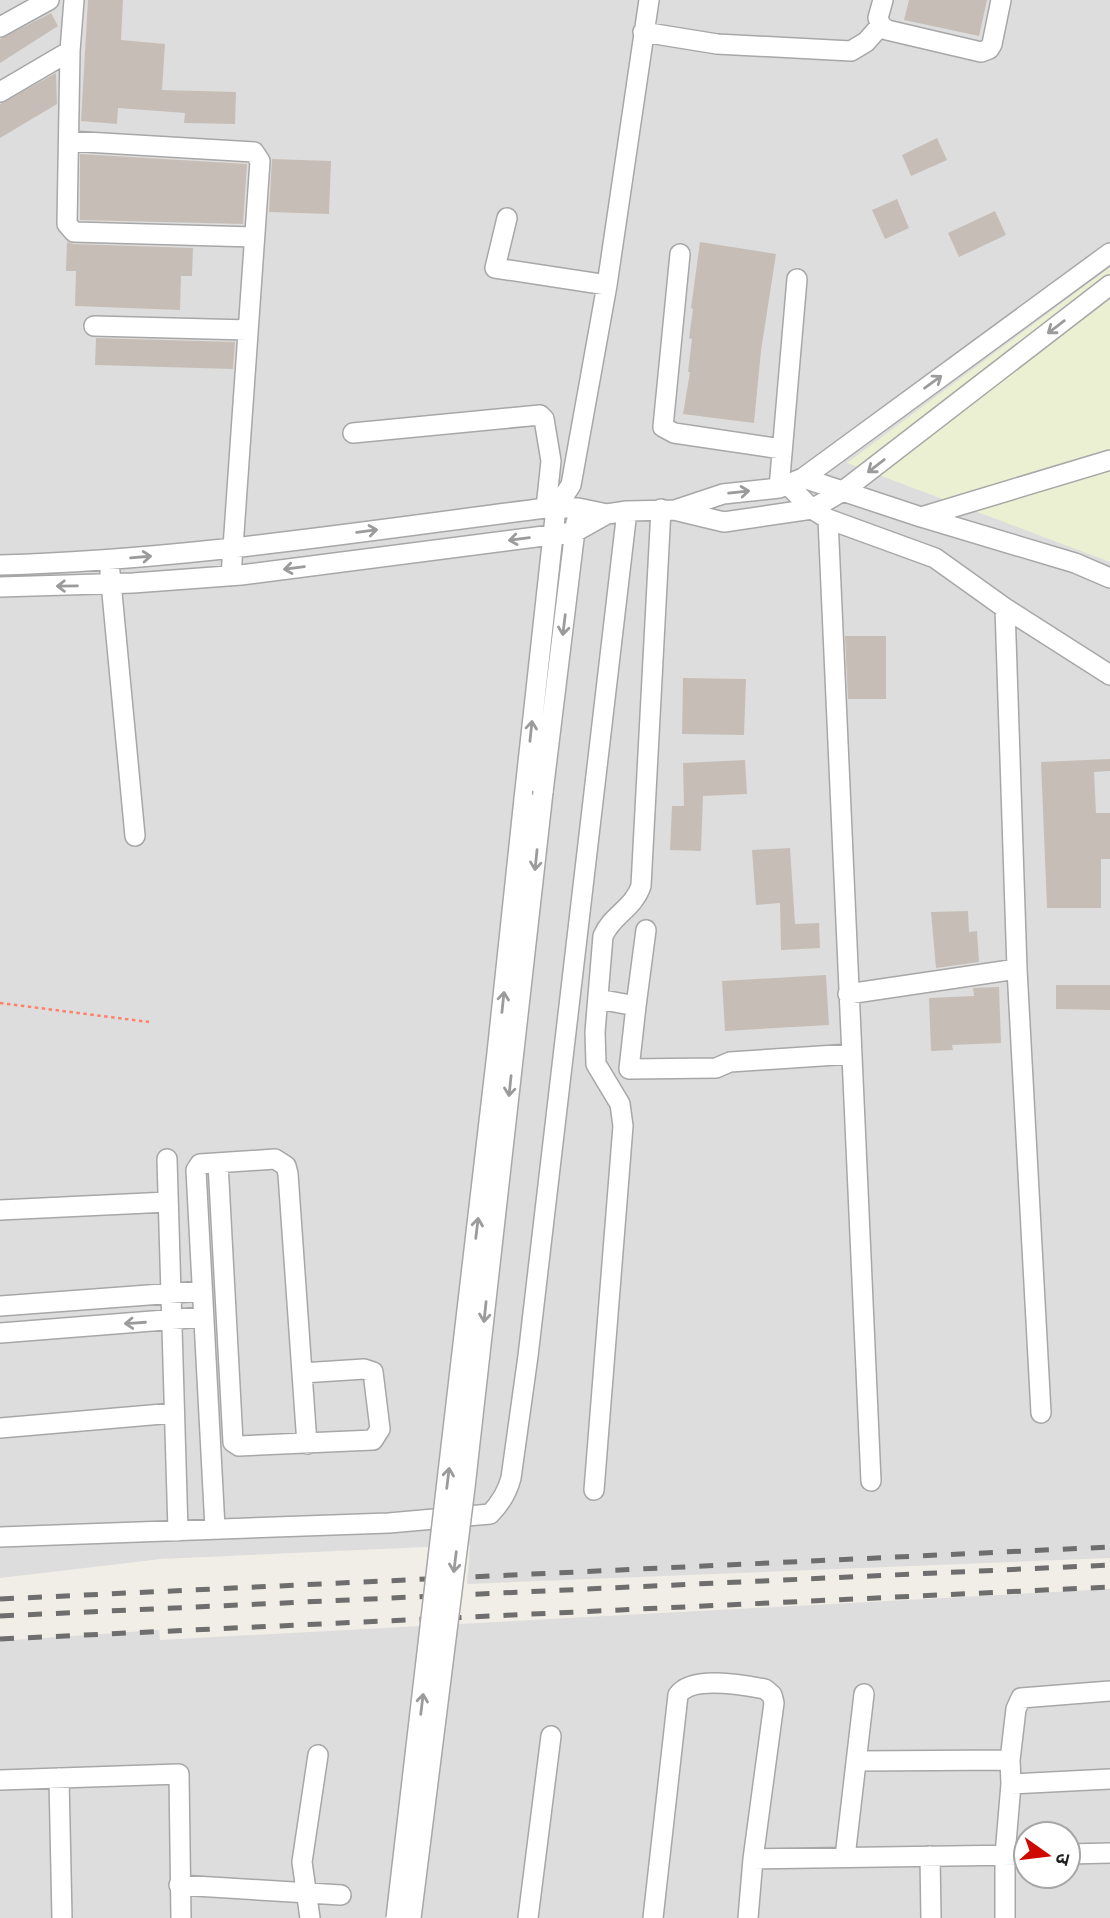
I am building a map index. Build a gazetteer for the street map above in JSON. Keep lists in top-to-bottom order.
{
  "north": "right"
}
